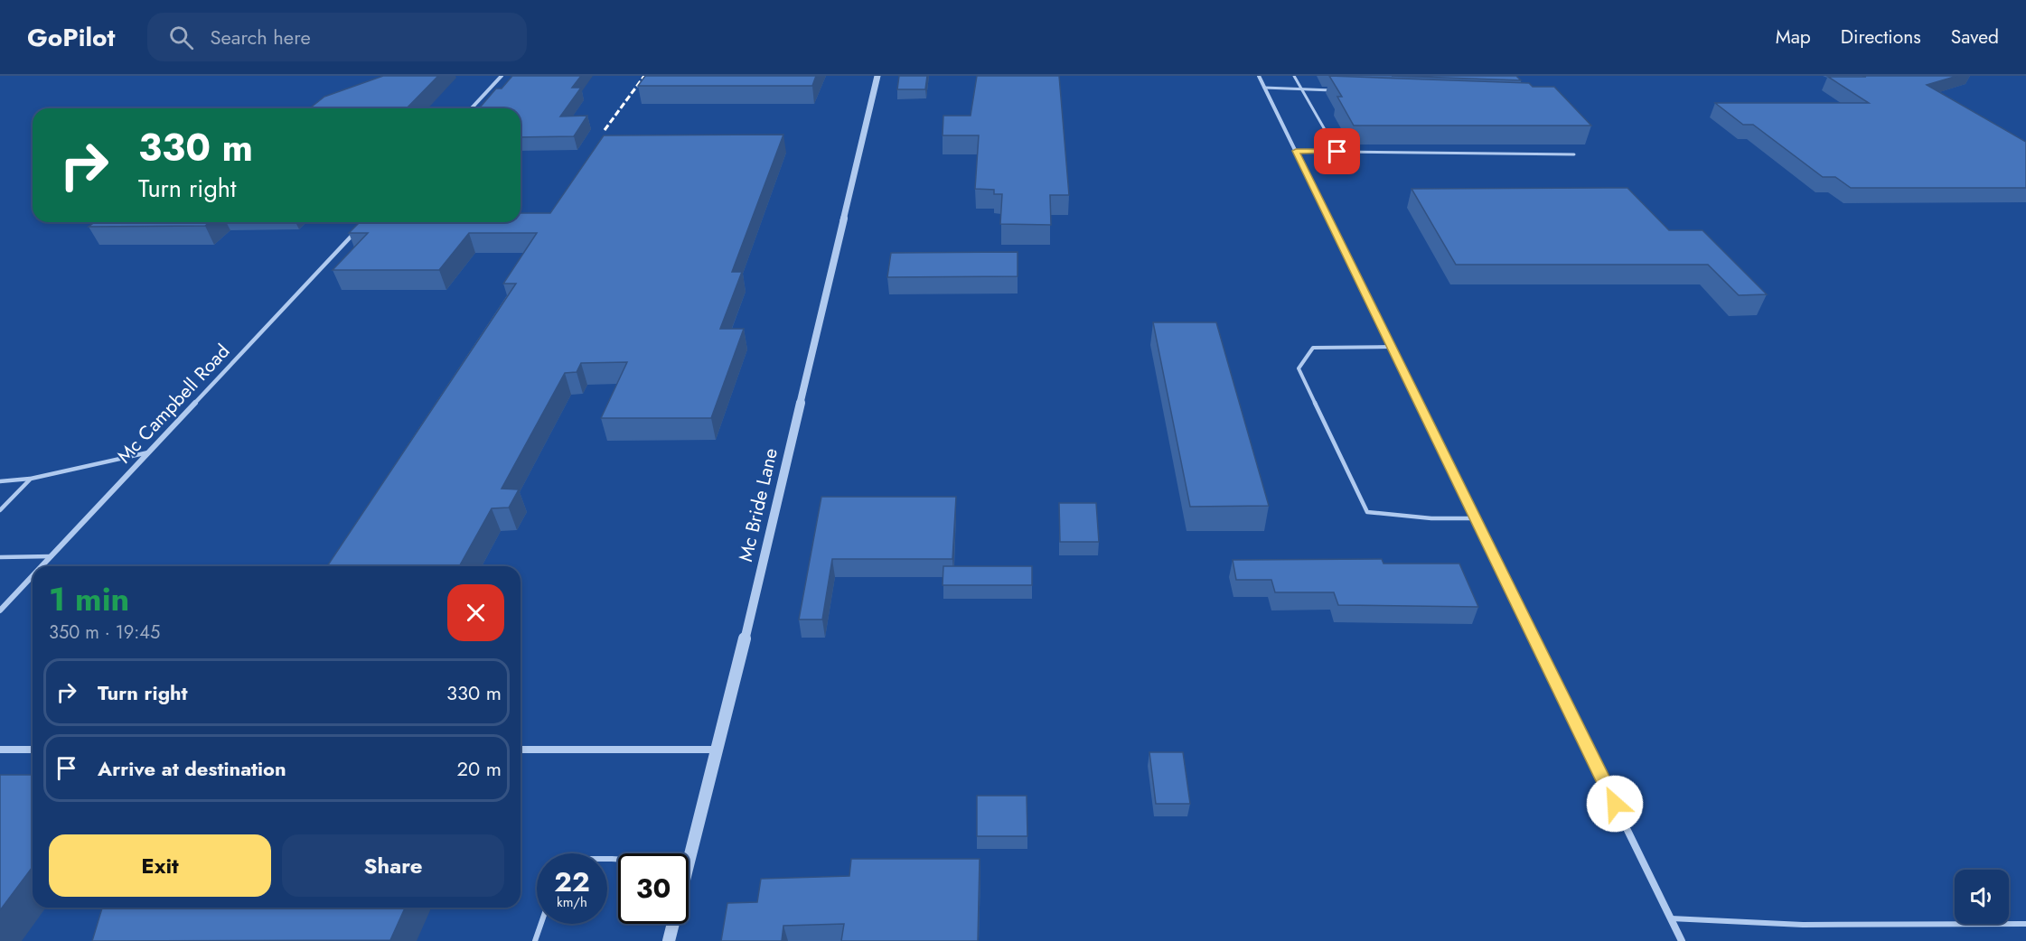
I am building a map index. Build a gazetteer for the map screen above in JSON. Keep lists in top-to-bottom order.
{
  "streets": {
    "street": ["Mc Campbell Road", "Mc Bride Lane"]
  },
  "page": {
    "header": "GoPilot",
    "search": "Search here",
    "nav": ["Map", "Directions", "Saved"],
    "turn": ["330 m", "Turn right"],
    "heading": ["1 min", "350 m · 19:45"],
    "list": [
      {
        "name": "Turn right",
        "value": "330 m"
      },
      {
        "name": "Arrive at destination",
        "value": "20 m"
      }
    ],
    "buttons": ["Exit", "Share"],
    "speed": "22 km/h",
    "limit": "30"
  }
}
